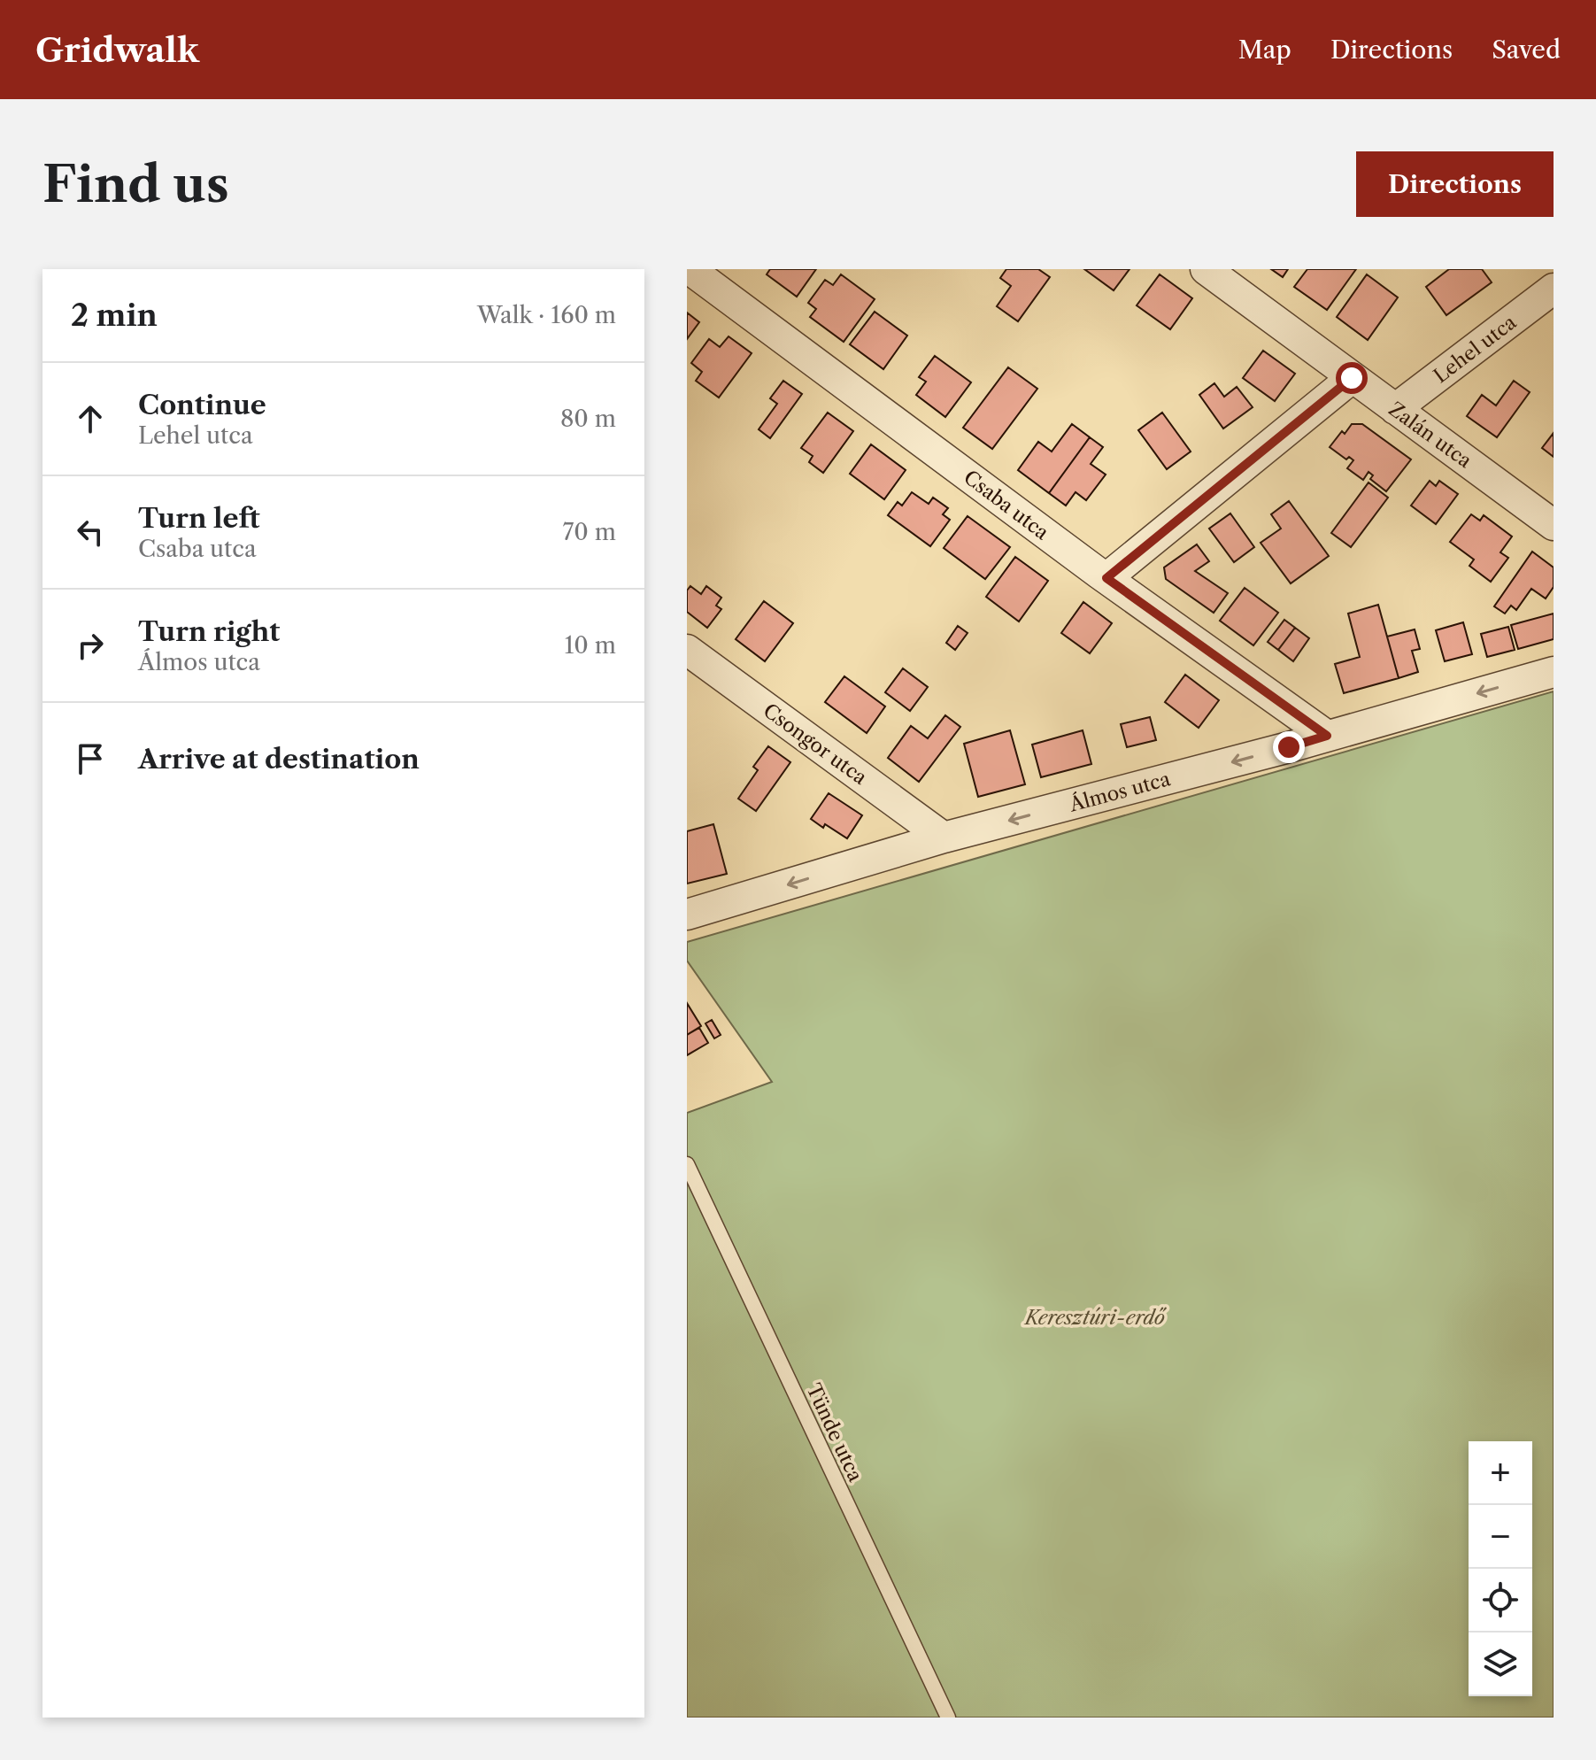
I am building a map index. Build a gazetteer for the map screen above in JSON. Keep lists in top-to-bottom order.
{
  "streets": {
    "street": [
      "Lehel utca",
      "Zalán utca",
      "Csaba utca",
      "Csongor utca",
      "Álmos utca"
    ],
    "lane": ["Tünde utca"]
  },
  "crossings": [
    ["Lehel utca", "Zalán utca"],
    ["Csaba utca", "Álmos utca"],
    ["Csongor utca", "Álmos utca"]
  ],
  "one_way": ["Álmos utca"],
  "parks": ["Keresztúri-erdő"],
  "page": {
    "header": "Gridwalk",
    "nav": ["Map", "Directions", "Saved"],
    "buttons": "Directions",
    "title": "Find us",
    "heading": ["2 min", "Walk · 160 m"],
    "list": [
      ["Continue", "Lehel utca", "80 m"],
      ["Turn left", "Csaba utca", "70 m"],
      ["Turn right", "Álmos utca", "10 m"],
      "Arrive at destination"
    ],
    "map_buttons": ["+", "−"]
  }
}
